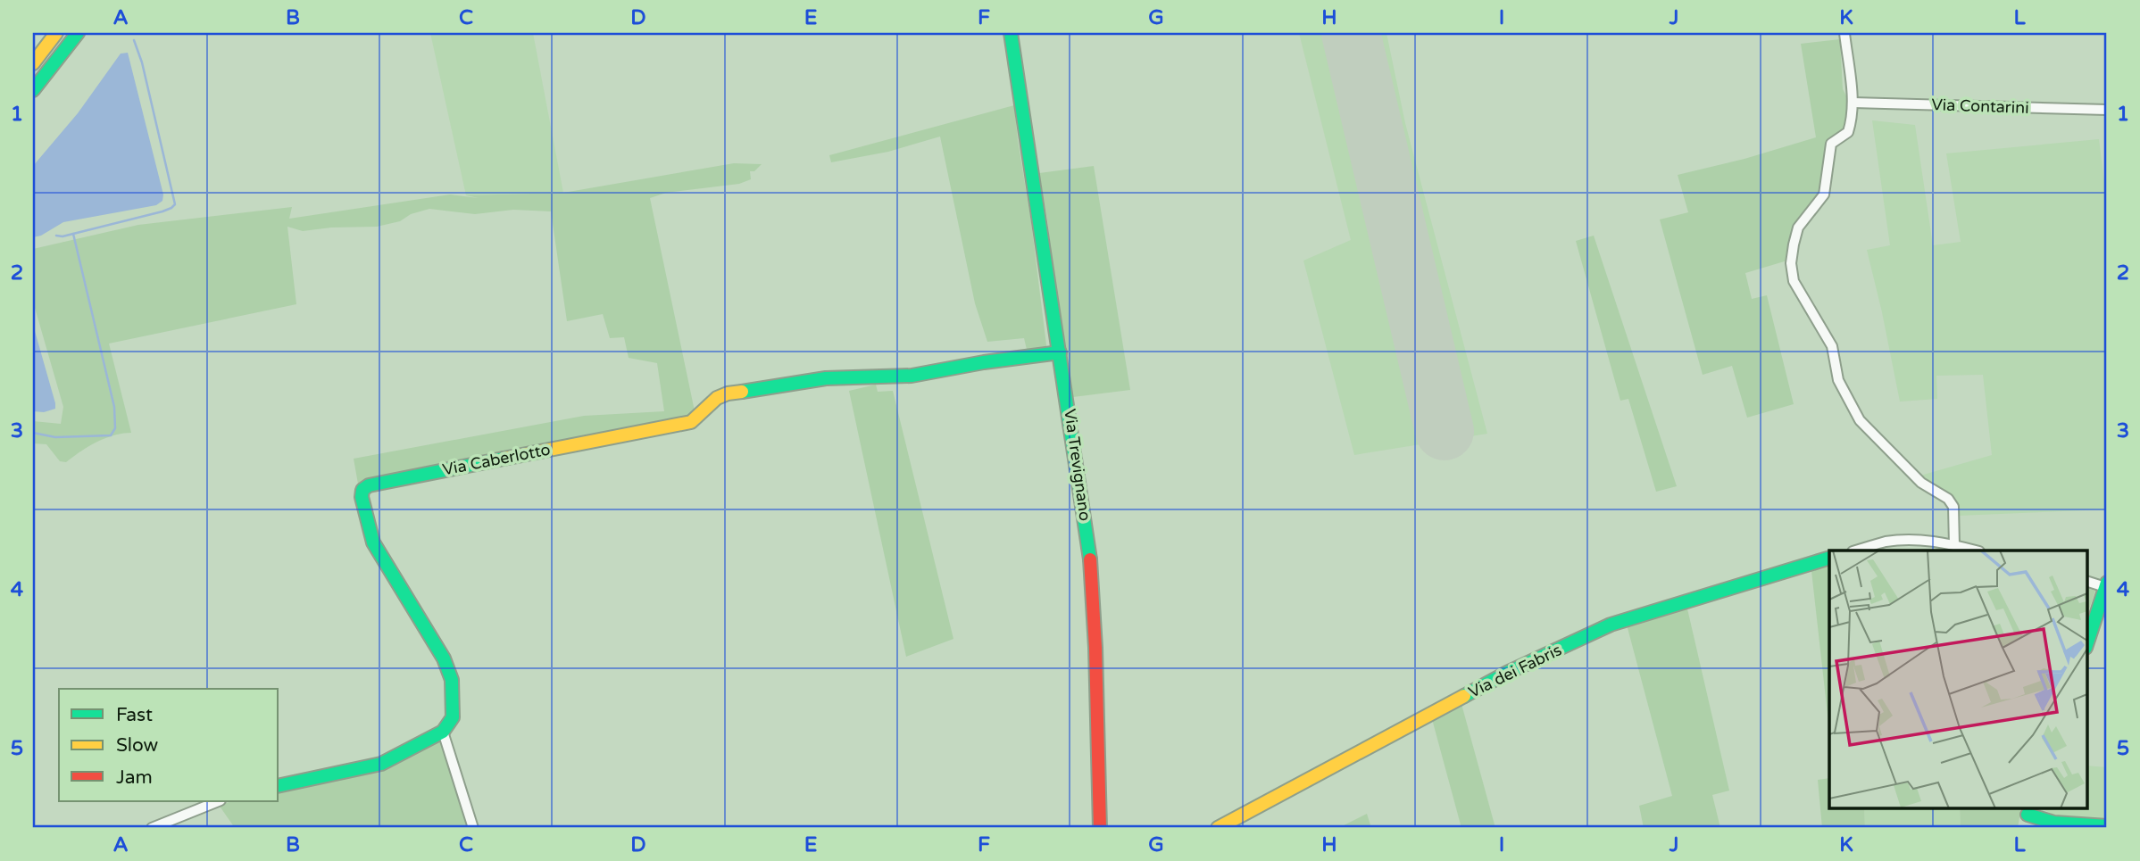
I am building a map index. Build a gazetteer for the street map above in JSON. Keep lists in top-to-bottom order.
{
  "streets": {
    "main road": ["Via Caberlotto", "Via Trevignano", "Via dei Fabris"],
    "street": ["Via Contarini"]
  },
  "crossings": [
    ["Via Caberlotto", "Via Trevignano"]
  ],
  "legend": ["Fast", "Slow", "Jam"],
  "grid": {
    "columns": [
      "A",
      "B",
      "C",
      "D",
      "E",
      "F",
      "G",
      "H",
      "I",
      "J",
      "K",
      "L"
    ],
    "rows": [
      "1",
      "2",
      "3",
      "4",
      "5"
    ]
  }
}
